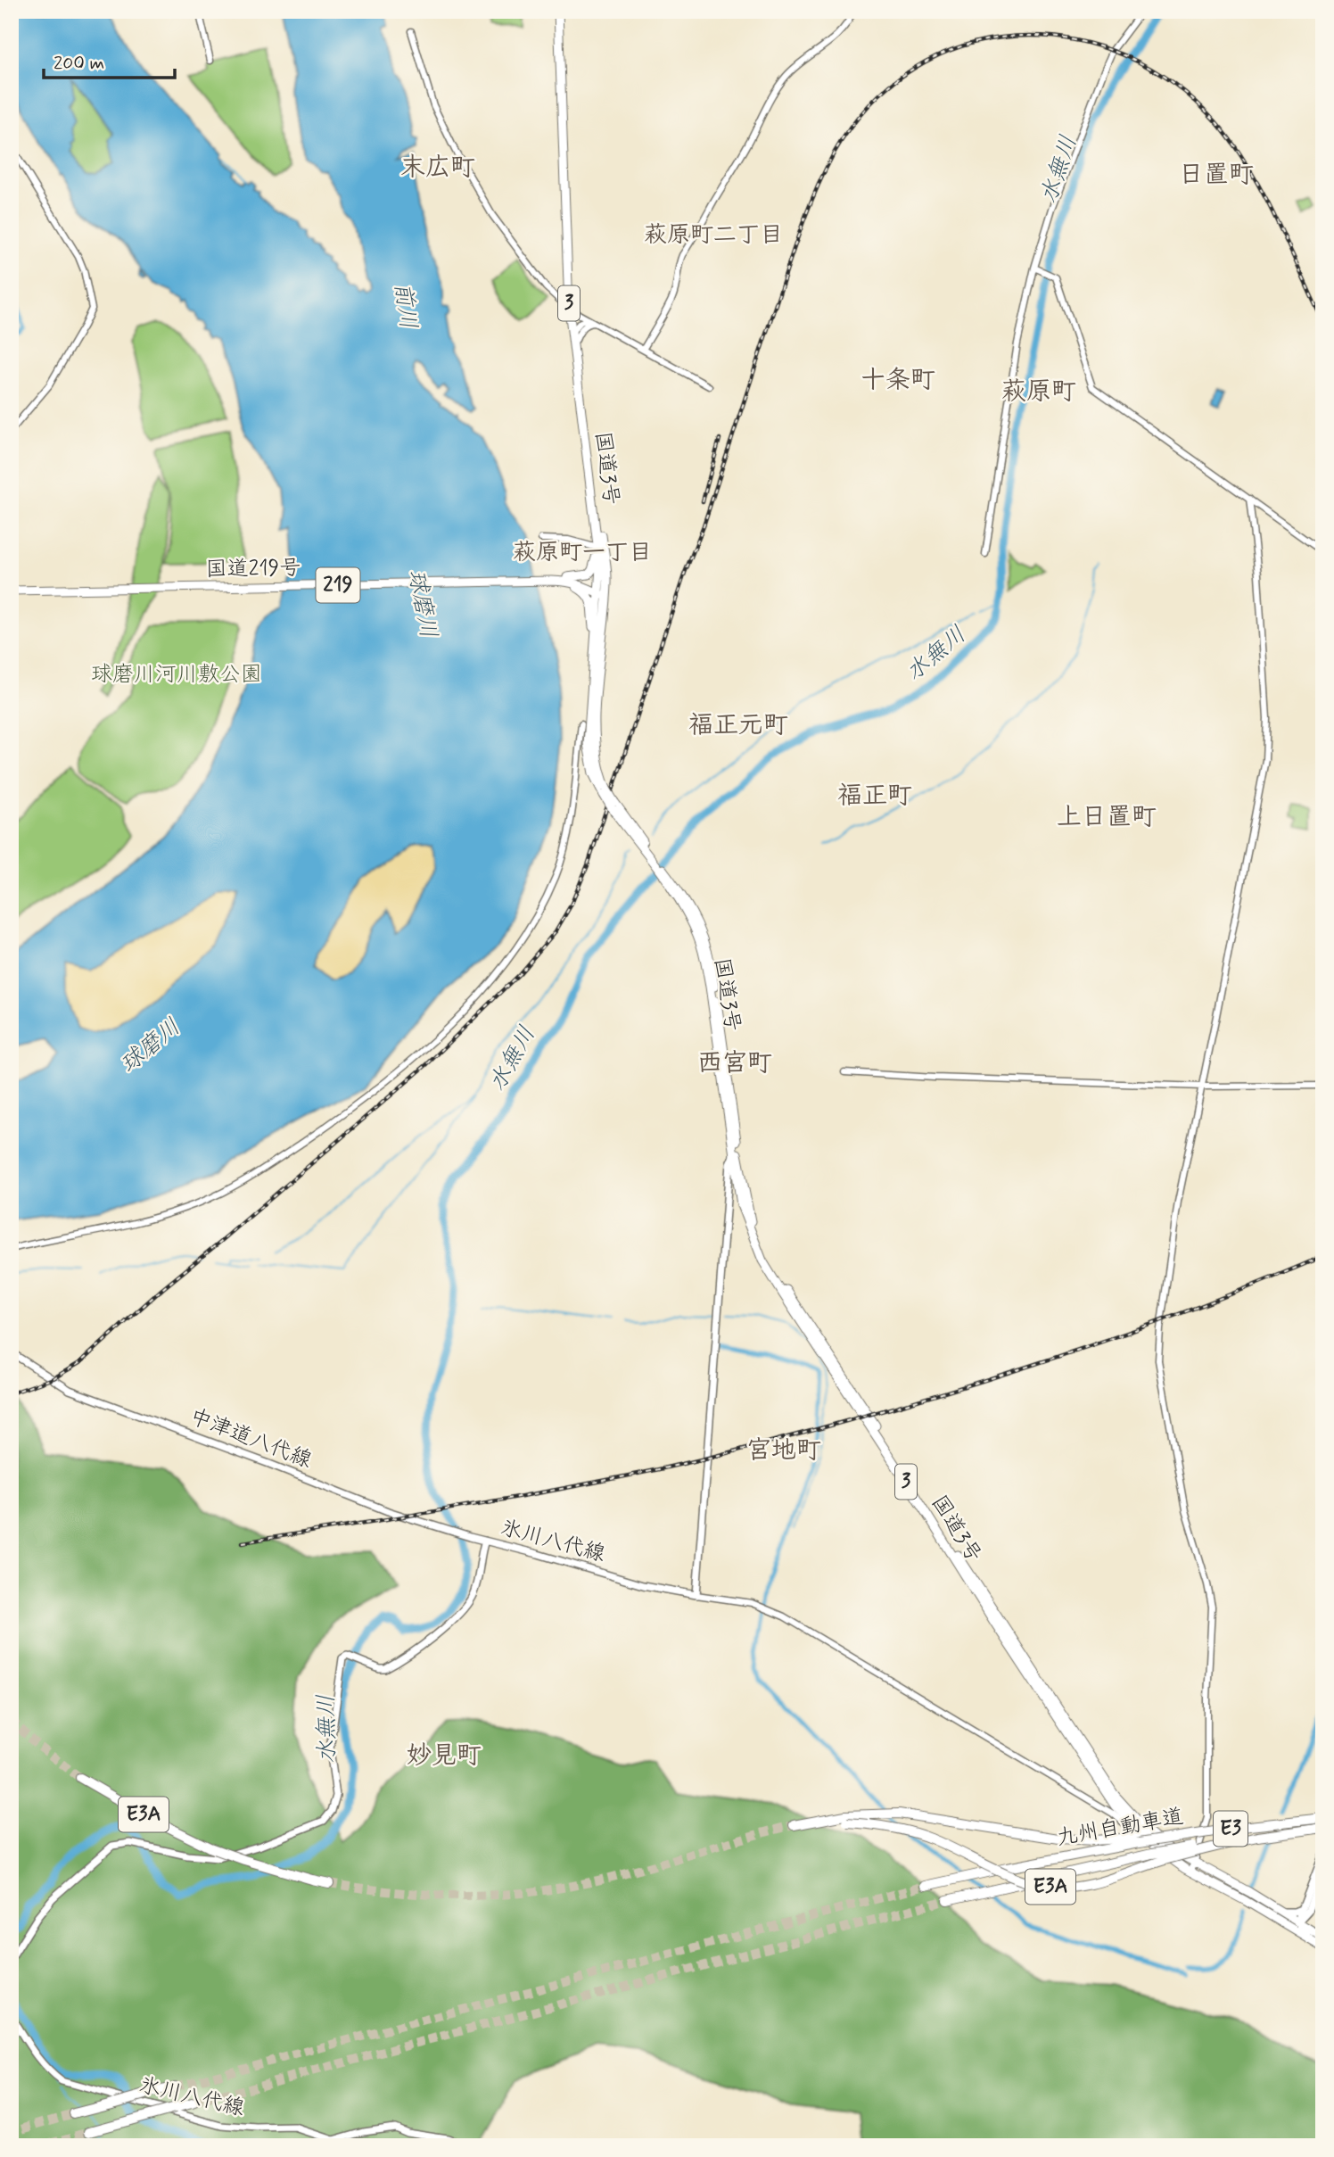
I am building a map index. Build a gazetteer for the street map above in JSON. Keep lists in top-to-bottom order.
{
  "streets": {
    "highway": [
      "3",
      "国道3号",
      "国道219号",
      "219",
      "E3A",
      "九州自動車道",
      "E3"
    ],
    "main road": ["中津道八代線", "氷川八代線"]
  },
  "crossings": [
    ["国道3号", "国道219号"],
    ["中津道八代線", "氷川八代線"],
    ["E3A", "九州自動車道"]
  ],
  "districts": [
    "末広町",
    "日置町",
    "萩原町二丁目",
    "十条町",
    "萩原町",
    "萩原町一丁目",
    "福正元町",
    "福正町",
    "上日置町",
    "西宮町",
    "宮地町",
    "妙見町"
  ],
  "water": ["水無川", "前川", "球磨川"],
  "parks": ["球磨川河川敷公園"],
  "scale_bar": "200 m"
}
